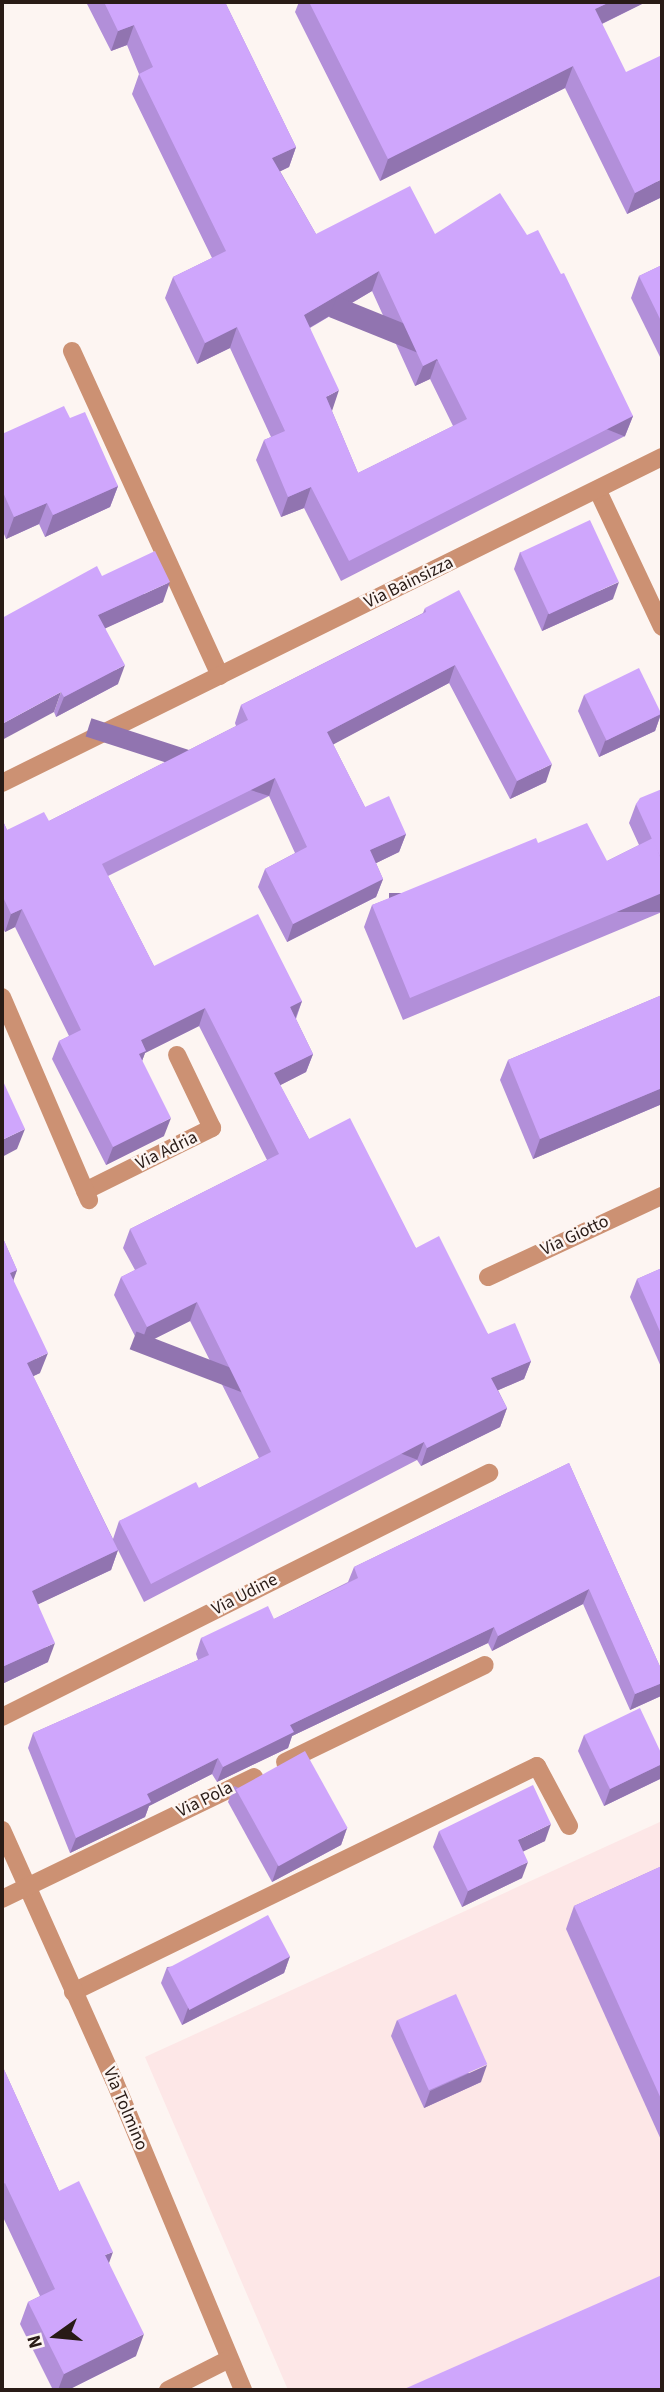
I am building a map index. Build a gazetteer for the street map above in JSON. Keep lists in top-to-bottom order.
{
  "streets": {
    "street": [
      "Via Bainsizza",
      "Via Adria",
      "Via Giotto",
      "Via Udine",
      "Via Pola",
      "Via Tolmino"
    ]
  },
  "crossings": [
    ["Via Pola", "Via Tolmino"]
  ],
  "north": "left"
}
